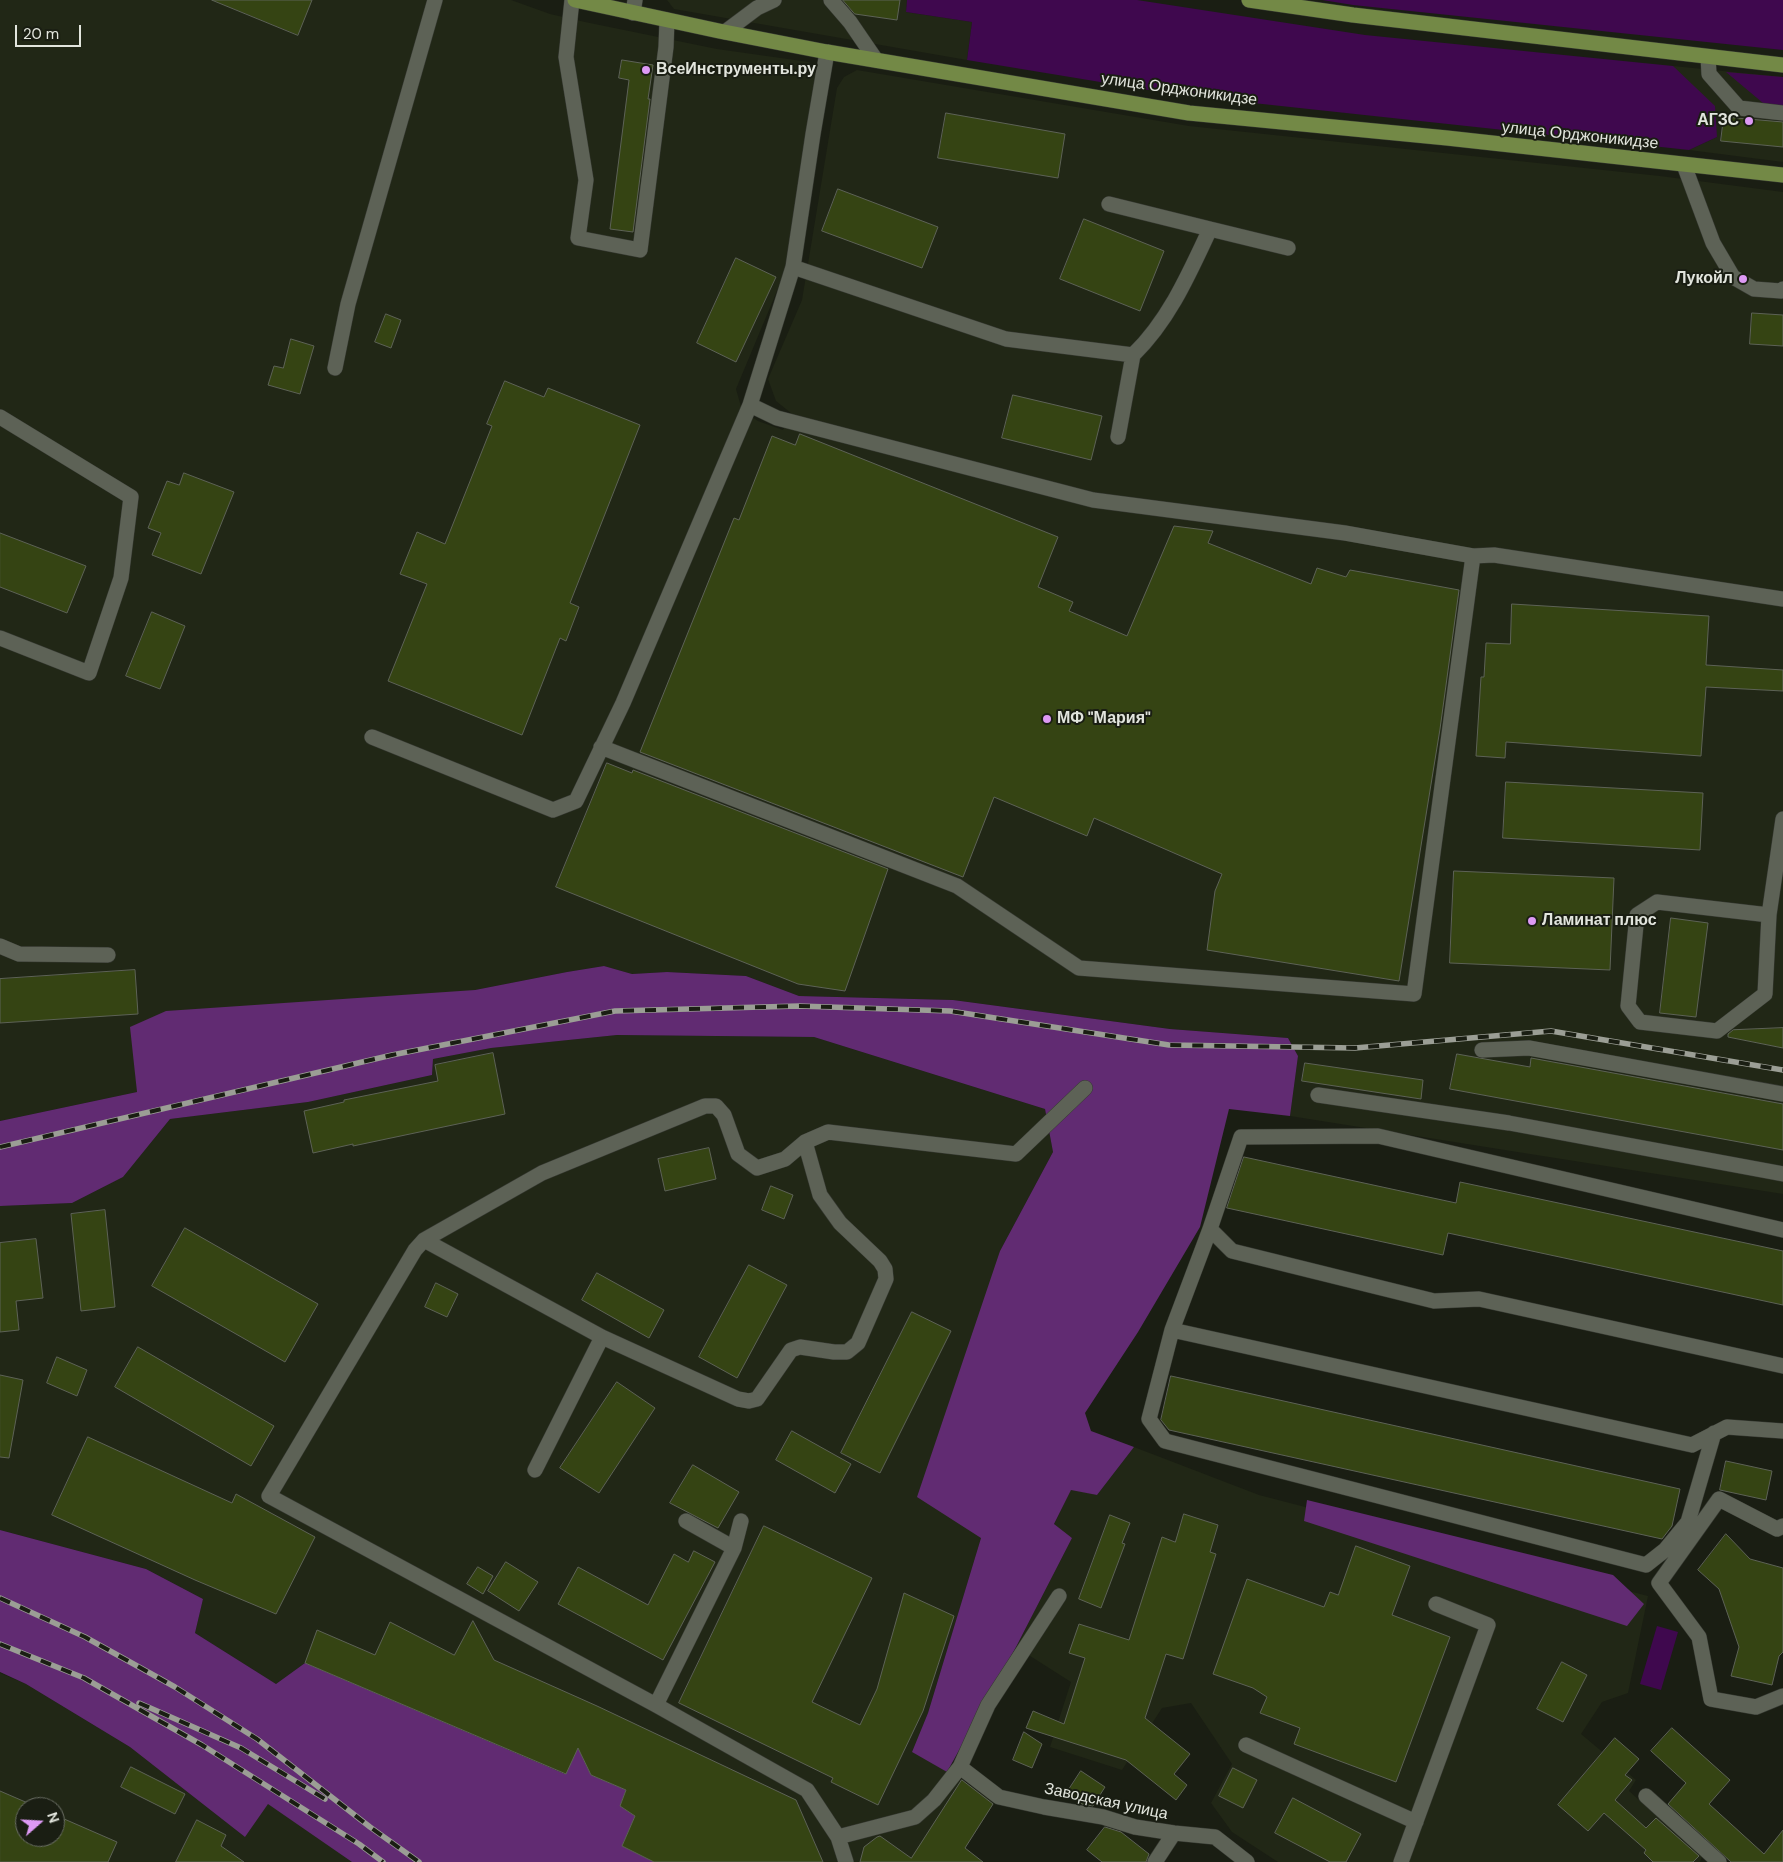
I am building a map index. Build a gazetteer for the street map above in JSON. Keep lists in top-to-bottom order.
{
  "streets": {
    "main road": ["улица Орджоникидзе"],
    "street": ["Заводская улица"]
  },
  "places": [
    "ВсеИнструменты.ру",
    "АГЗС",
    "Лукойл",
    "МФ \"Мария\"",
    "Ламинат плюс"
  ],
  "scale_bar": "20 m",
  "north": "right"
}
